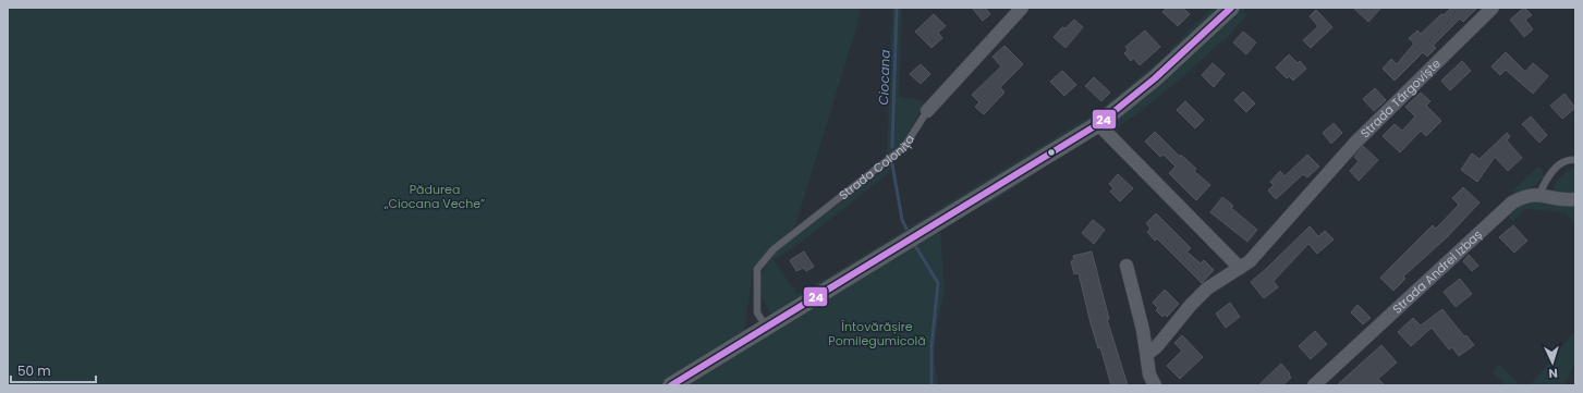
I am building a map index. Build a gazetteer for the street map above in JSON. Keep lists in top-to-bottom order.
{
  "streets": {
    "street": ["Strada Târgoviște", "Strada Colonița", "Strada Andrei Izbaș"]
  },
  "water": ["Ciocana"],
  "parks": ["Pădurea „Ciocana Veche”", "Întovărășire Pomilegumicolă"],
  "lines": ["transit line 24"],
  "scale_bar": "50 m",
  "north": "bottom"
}
